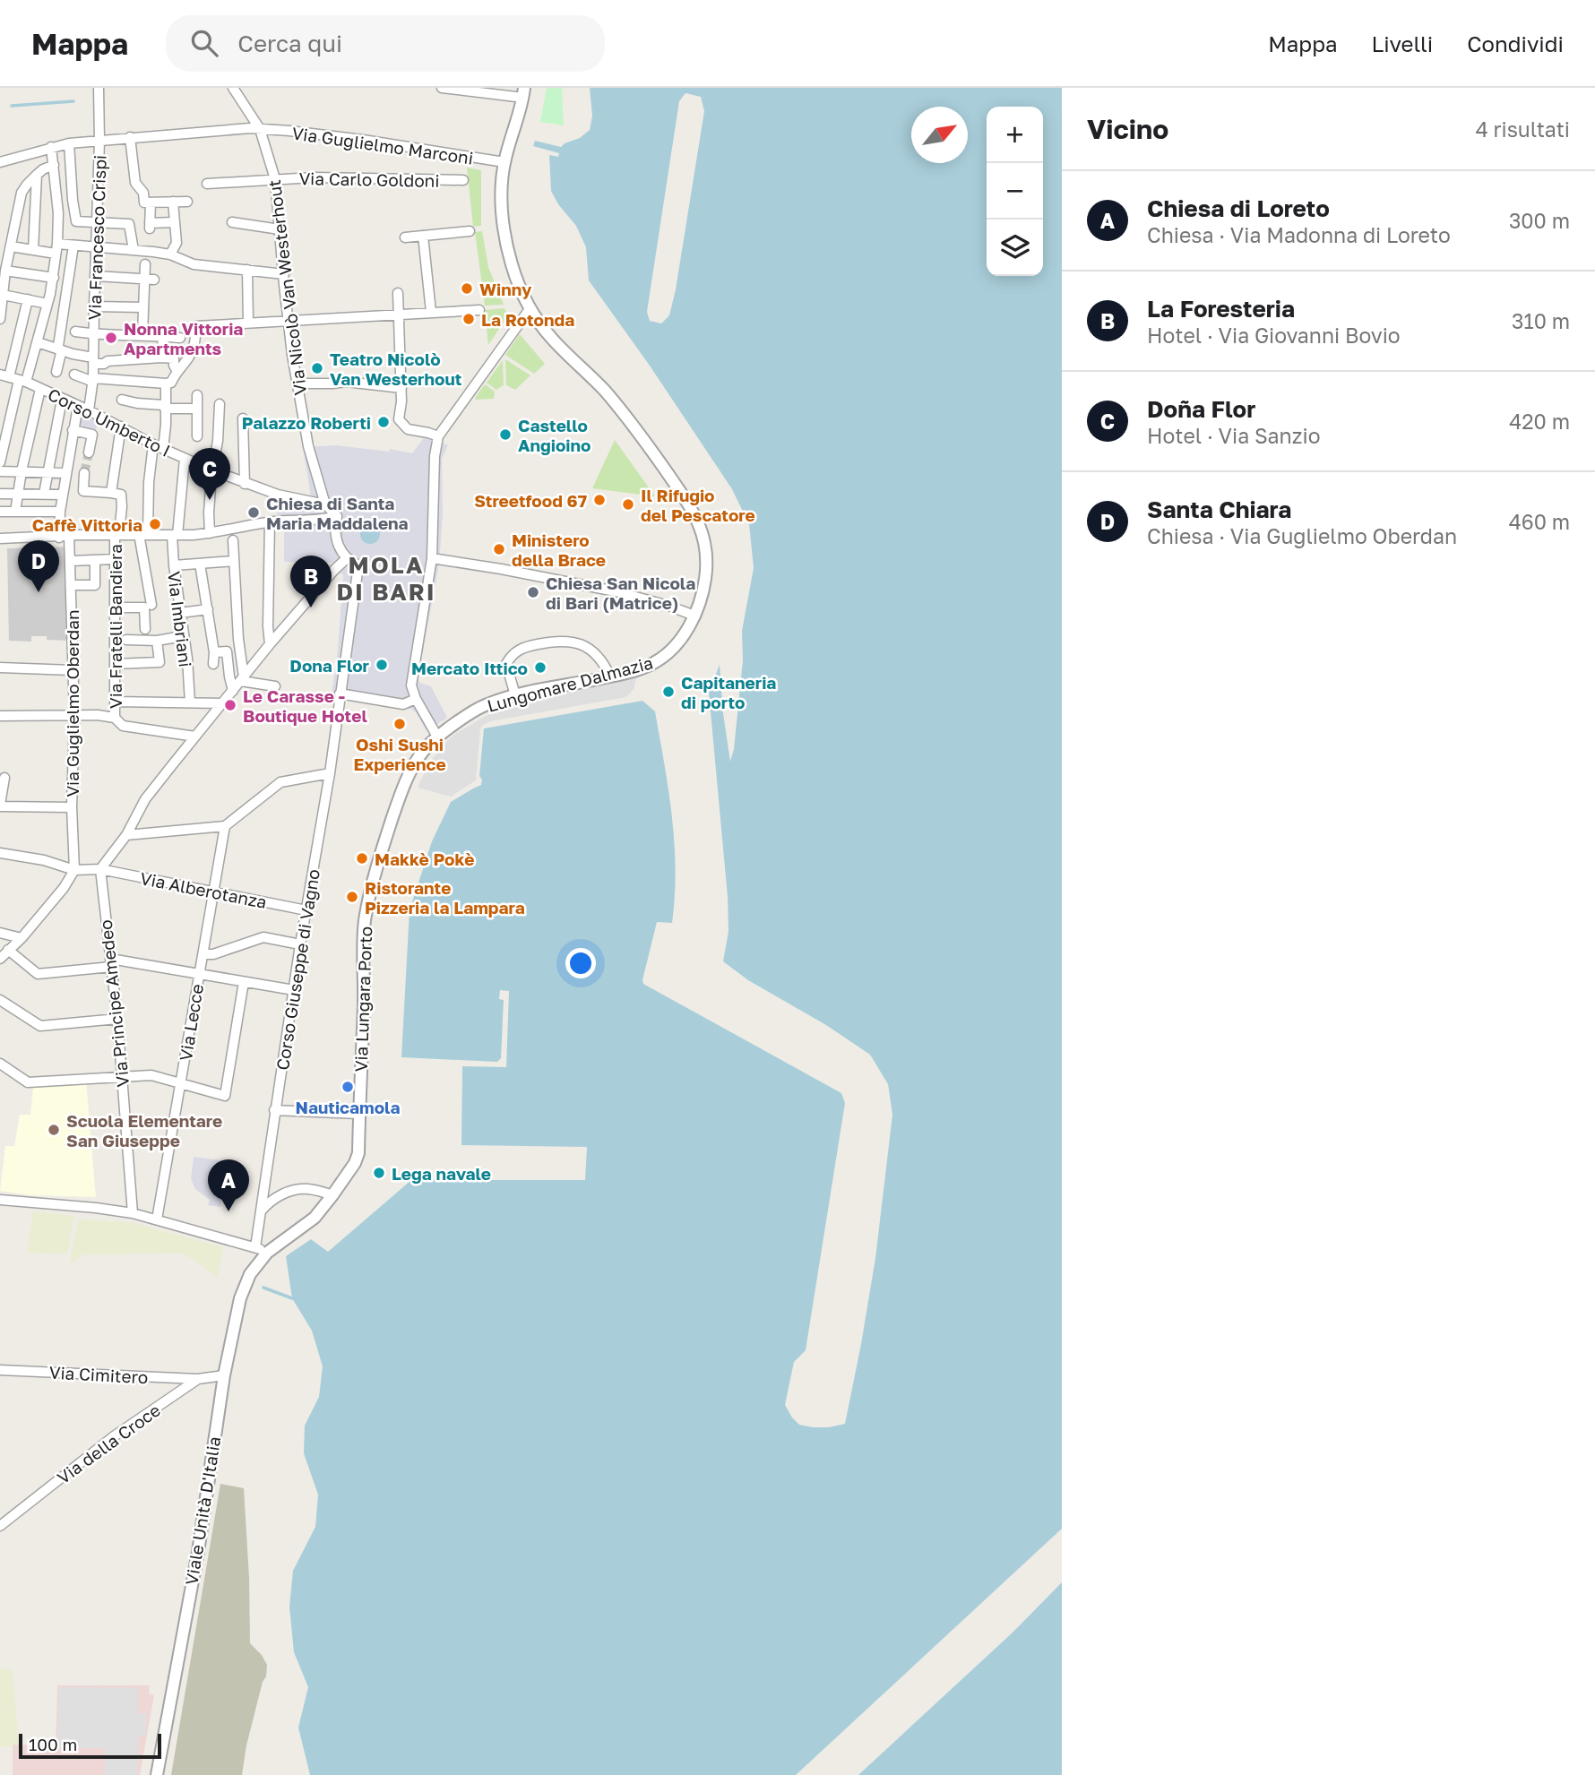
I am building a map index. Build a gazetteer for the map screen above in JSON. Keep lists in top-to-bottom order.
{
  "streets": {
    "street": [
      "Via Guglielmo Marconi",
      "Via Carlo Goldoni",
      "Via Francesco Crispi",
      "Via Nicolò Van Westerhout",
      "Corso Umberto I",
      "Via Imbriani",
      "Via Fratelli Bandiera",
      "Lungomare Dalmazia",
      "Via Guglielmo Oberdan",
      "Via Alberotanza",
      "Corso Giuseppe di Vagno",
      "Via Lungara Porto",
      "Via Principe Amedeo",
      "Via Lecce",
      "Via Cimitero",
      "Via della Croce",
      "Viale Unità D'Italia"
    ]
  },
  "crossings": [
    ["Via Guglielmo Marconi", "Via Francesco Crispi"],
    ["Via Guglielmo Marconi", "Via Nicolò Van Westerhout"],
    ["Via Guglielmo Marconi", "Lungomare Dalmazia"],
    ["Via Carlo Goldoni", "Via Nicolò Van Westerhout"],
    ["Via Francesco Crispi", "Corso Umberto I"],
    ["Via Nicolò Van Westerhout", "Corso Umberto I"],
    ["Corso Umberto I", "Via Imbriani"],
    ["Lungomare Dalmazia", "Via Lungara Porto"],
    ["Via Guglielmo Oberdan", "Via Alberotanza"],
    ["Via Alberotanza", "Corso Giuseppe di Vagno"],
    ["Via Alberotanza", "Via Principe Amedeo"],
    ["Via Alberotanza", "Via Lecce"],
    ["Via Lungara Porto", "Viale Unità D'Italia"],
    ["Via Cimitero", "Via della Croce"],
    ["Via della Croce", "Viale Unità D'Italia"]
  ],
  "districts": ["MOLA DI BARI"],
  "places": [
    "Winny",
    "La Rotonda",
    "Nonna Vittoria Apartments",
    "Teatro Nicolò Van Westerhout",
    "Palazzo Roberti",
    "Castello Angioino",
    "Streetfood 67",
    "Il Rifugio del Pescatore",
    "Chiesa di Santa Maria Maddalena",
    "Caffè Vittoria",
    "Ministero della Brace",
    "Chiesa San Nicola di Bari (Matrice)",
    "Dona Flor",
    "Mercato Ittico",
    "Capitaneria di porto",
    "Le Carasse - Boutique Hotel",
    "Oshi Sushi Experience",
    "Makkè Pokè",
    "Ristorante Pizzeria la Lampara",
    "Nauticamola",
    "Scuola Elementare San Giuseppe",
    "Lega navale"
  ],
  "scale_bar": "100 m",
  "north": "top right",
  "page": {
    "header": "Mappa",
    "search": "Cerca qui",
    "nav": ["Mappa", "Livelli", "Condividi"],
    "heading": ["Vicino", "4 risultati"],
    "map_buttons": ["+", "−"],
    "list": [
      {
        "mark": "A",
        "name": "Chiesa di Loreto",
        "note": "Chiesa · Via Madonna di Loreto",
        "value": "300 m"
      },
      {
        "mark": "B",
        "name": "La Foresteria",
        "note": "Hotel · Via Giovanni Bovio",
        "value": "310 m"
      },
      {
        "mark": "C",
        "name": "Doña Flor",
        "note": "Hotel · Via Sanzio",
        "value": "420 m"
      },
      {
        "mark": "D",
        "name": "Santa Chiara",
        "note": "Chiesa · Via Guglielmo Oberdan",
        "value": "460 m"
      }
    ],
    "pins": [
      "C",
      "D",
      "B",
      "A"
    ],
    "scale": "100 m"
  }
}
